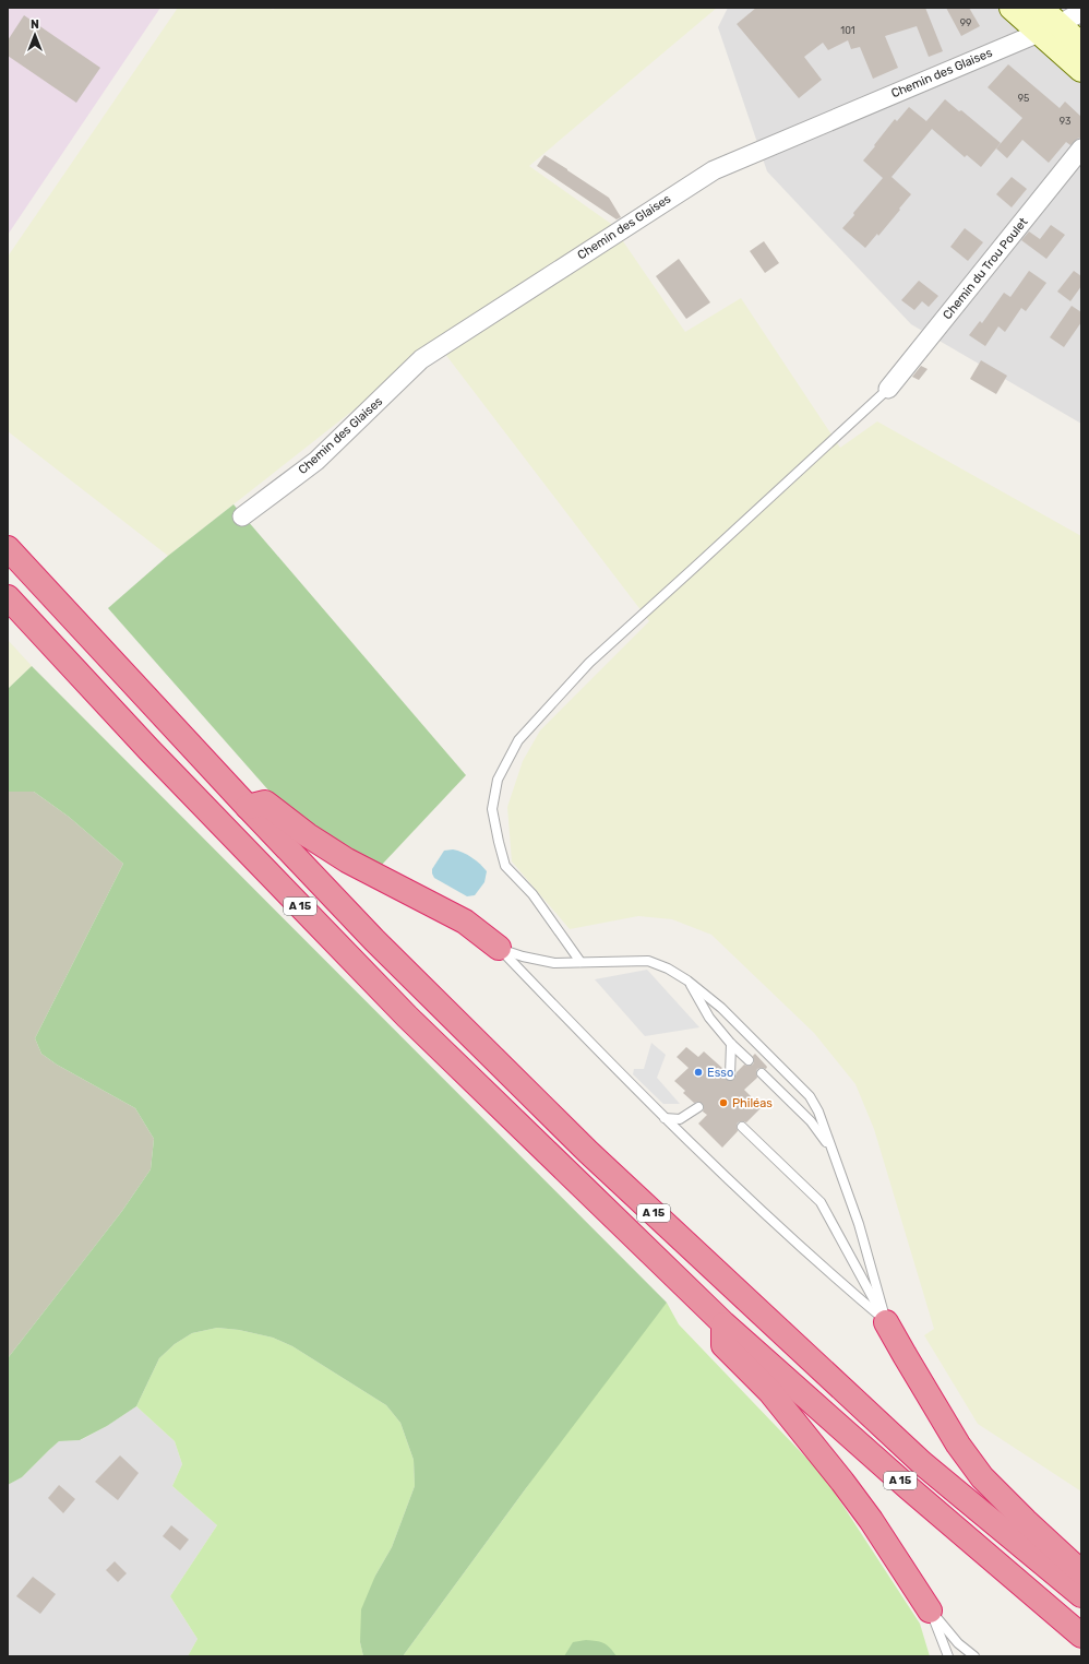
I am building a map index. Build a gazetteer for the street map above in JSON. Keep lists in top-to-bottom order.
{
  "streets": {
    "highway": ["A 15"],
    "street": ["Chemin des Glaises", "Chemin du Trou Poulet"]
  },
  "places": ["Esso", "Philéas"],
  "house_numbers": [
    "99",
    "101",
    "95",
    "93"
  ],
  "north": "top"
}
